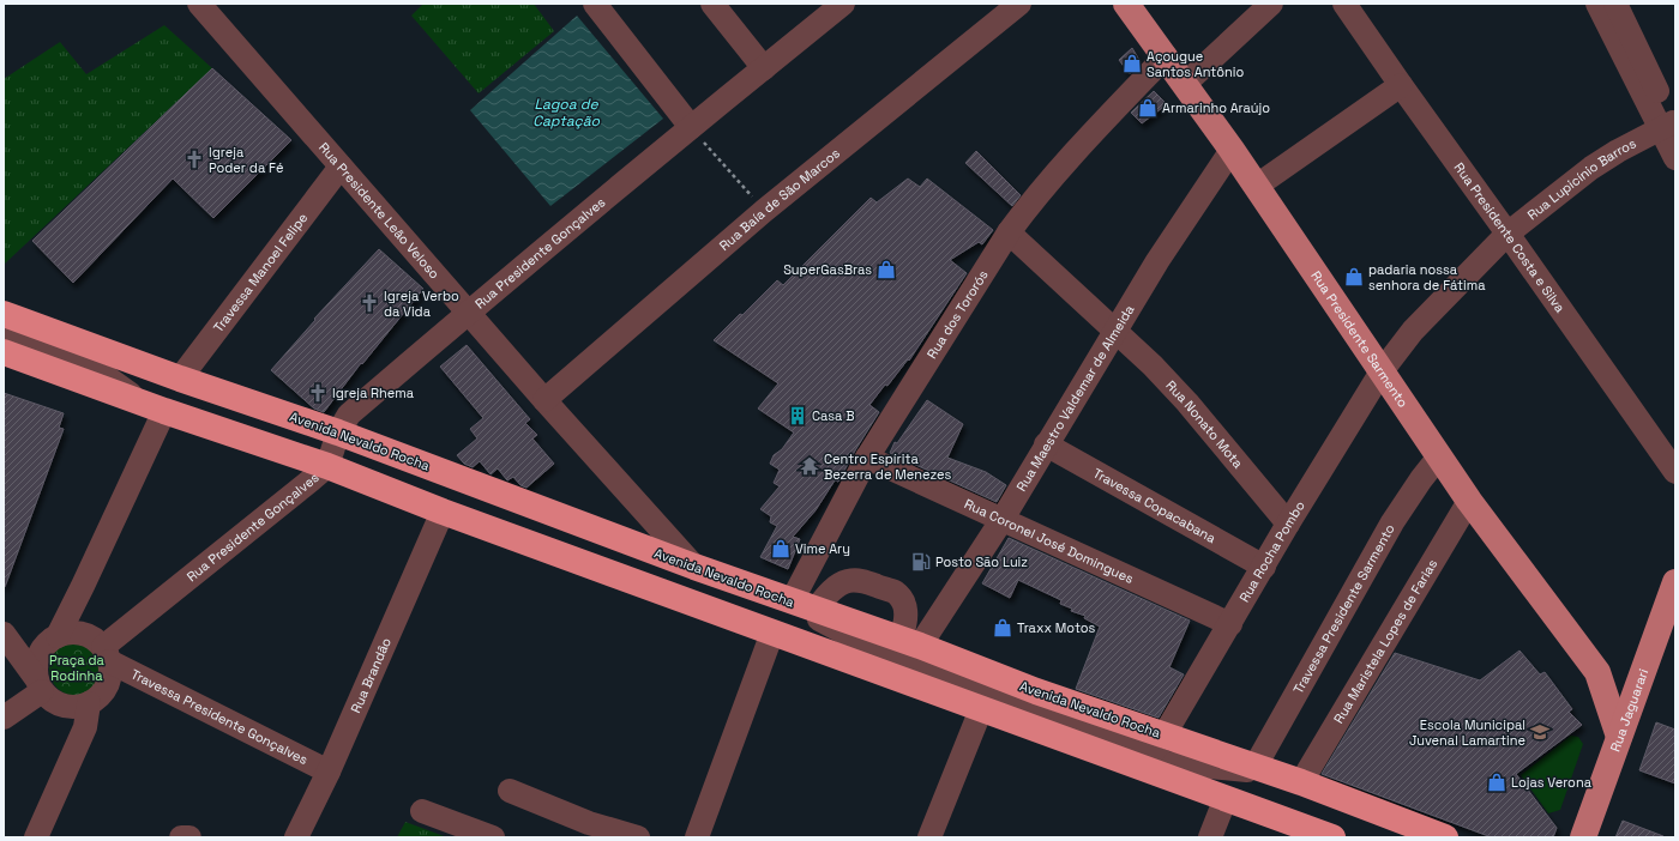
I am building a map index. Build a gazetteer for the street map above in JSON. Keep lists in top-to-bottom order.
{
  "streets": {
    "highway": ["Avenida Nevaldo Rocha"],
    "main road": ["Rua Presidente Sarmento", "Rua Jaguarari"],
    "street": [
      "Rua Lupicínio Barros",
      "Rua Baía de São Marcos",
      "Rua Presidente Leão Veloso",
      "Rua Presidente Costa e Silva",
      "Rua Presidente Gonçalves",
      "Travessa Manoel Felipe",
      "Rua dos Tororós",
      "Rua Maestro Valdemar de Almeida",
      "Rua Nonato Mota",
      "Travessa Copacabana",
      "Rua Coronel José Domingues",
      "Rua Rocha Pombo",
      "Travessa Presidente Sarmento",
      "Rua Maristela Lopes de Farias",
      "Rua Brandâo",
      "Travessa Presidente Gonçalves"
    ]
  },
  "crossings": [
    ["Rua Lupicínio Barros", "Rua Presidente Costa e Silva"],
    ["Rua Lupicínio Barros", "Rua Presidente Sarmento"],
    ["Rua Lupicínio Barros", "Rua Rocha Pombo"],
    ["Rua Baía de São Marcos", "Rua Presidente Leão Veloso"],
    ["Rua Presidente Leão Veloso", "Rua Presidente Gonçalves"],
    ["Rua Presidente Leão Veloso", "Travessa Manoel Felipe"],
    ["Rua Presidente Leão Veloso", "Avenida Nevaldo Rocha"],
    ["Rua Presidente Gonçalves", "Avenida Nevaldo Rocha"],
    ["Rua Presidente Gonçalves", "Travessa Presidente Gonçalves"],
    ["Travessa Manoel Felipe", "Avenida Nevaldo Rocha"],
    ["Rua dos Tororós", "Rua Presidente Sarmento"],
    ["Rua dos Tororós", "Rua Nonato Mota"],
    ["Rua dos Tororós", "Avenida Nevaldo Rocha"],
    ["Rua dos Tororós", "Rua Coronel José Domingues"],
    ["Rua Presidente Sarmento", "Rua Maestro Valdemar de Almeida"],
    ["Rua Presidente Sarmento", "Rua Rocha Pombo"],
    ["Rua Presidente Sarmento", "Travessa Presidente Sarmento"],
    ["Rua Presidente Sarmento", "Rua Maristela Lopes de Farias"],
    ["Rua Presidente Sarmento", "Rua Jaguarari"],
    ["Rua Maestro Valdemar de Almeida", "Rua Nonato Mota"],
    ["Rua Maestro Valdemar de Almeida", "Avenida Nevaldo Rocha"],
    ["Rua Maestro Valdemar de Almeida", "Travessa Copacabana"],
    ["Rua Maestro Valdemar de Almeida", "Rua Coronel José Domingues"],
    ["Rua Nonato Mota", "Rua Rocha Pombo"],
    ["Avenida Nevaldo Rocha", "Rua Rocha Pombo"],
    ["Avenida Nevaldo Rocha", "Travessa Presidente Sarmento"],
    ["Avenida Nevaldo Rocha", "Rua Maristela Lopes de Farias"],
    ["Travessa Copacabana", "Rua Rocha Pombo"],
    ["Rua Coronel José Domingues", "Rua Rocha Pombo"],
    ["Rua Brandâo", "Travessa Presidente Gonçalves"]
  ],
  "water": ["Lagoa de Captação"],
  "parks": ["Praça da Rodinha"],
  "places": {
    "shop": [
      "Açougue Santos Antônio",
      "Armarinho Araújo",
      "SuperGasBras",
      "padaria nossa senhora de Fátima",
      "Vime Ary",
      "Traxx Motos",
      "Lojas Verona"
    ],
    "church": ["Igreja Poder da Fé", "Igreja Verbo da Vida", "Igreja Rhema"],
    "building": ["Casa B"],
    "temple": ["Centro Espírita Bezerra de Menezes"],
    "fuel station": ["Posto São Luiz"],
    "school or university": ["Escola Municipal Juvenal Lamartine"]
  }
}
